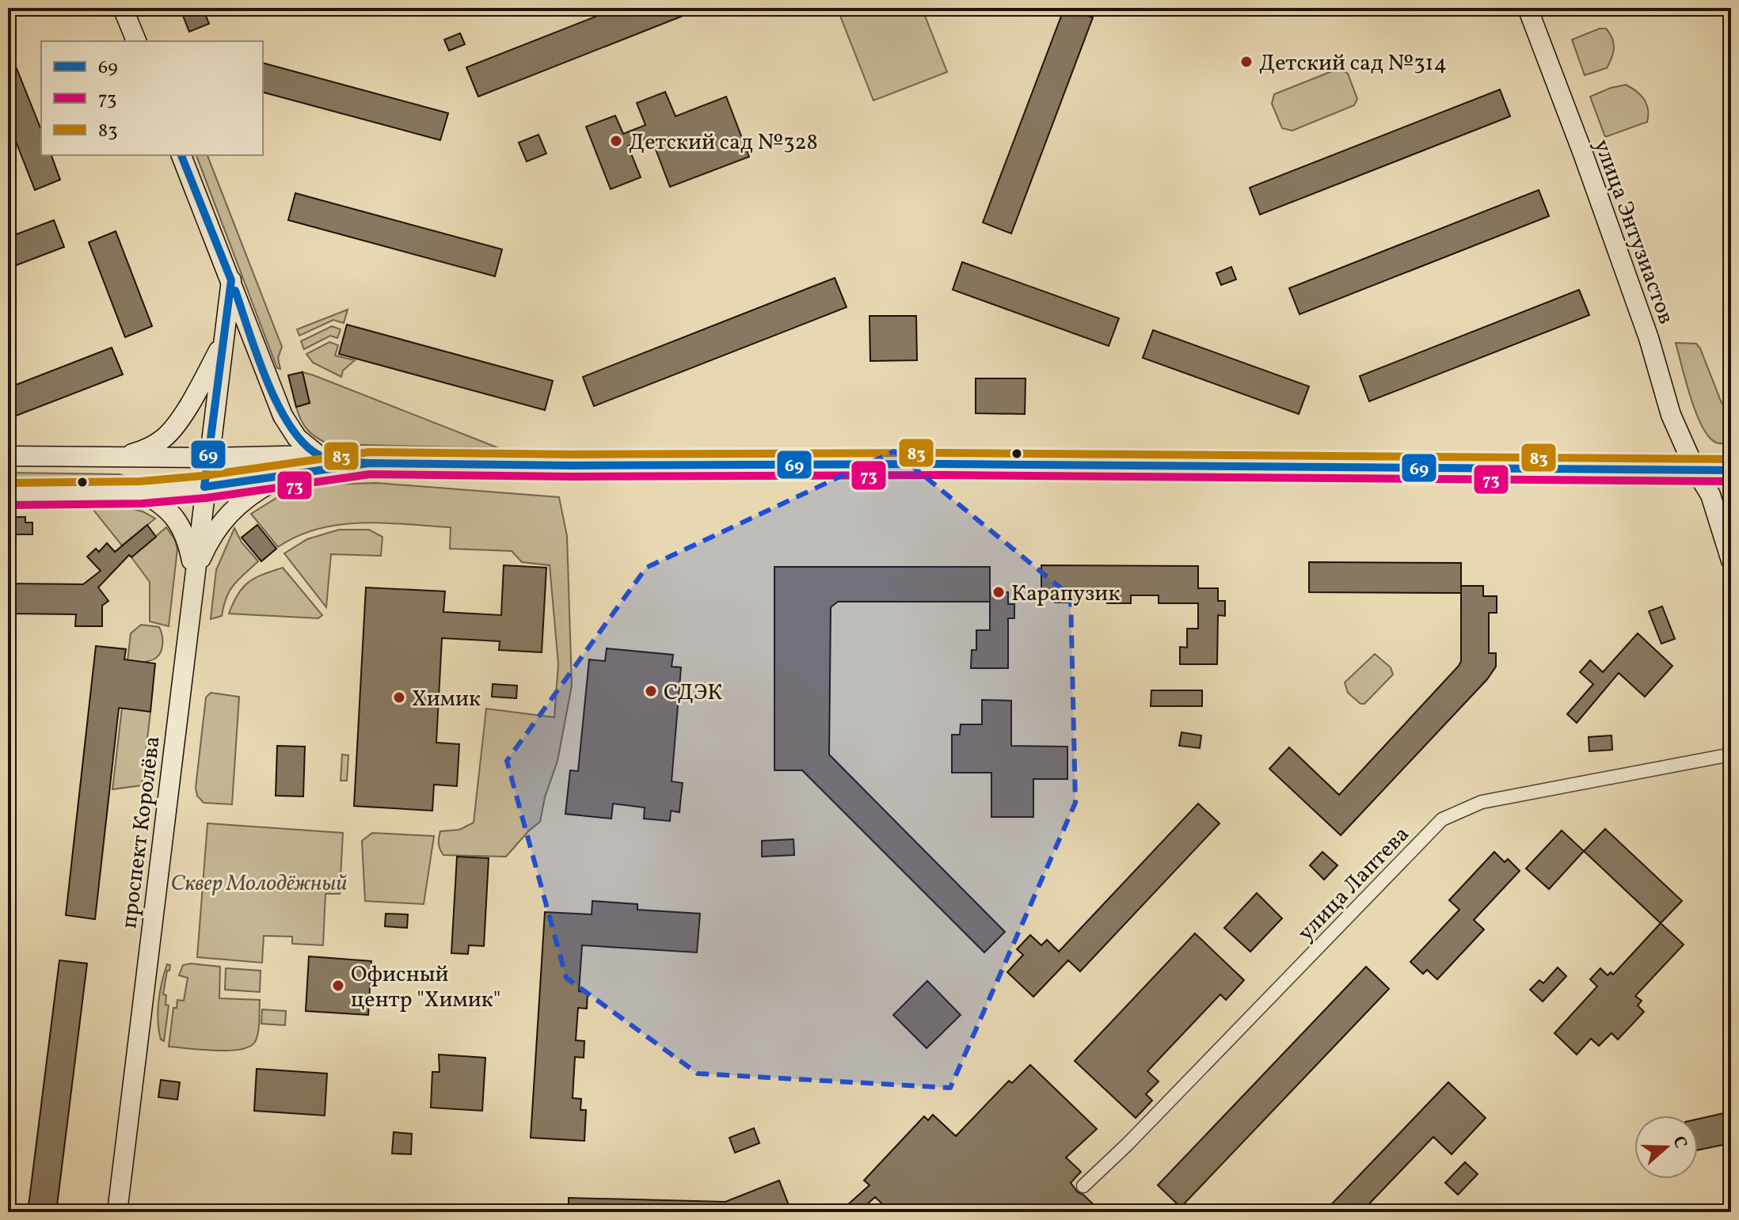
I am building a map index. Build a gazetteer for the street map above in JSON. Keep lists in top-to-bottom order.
{
  "streets": {
    "main road": ["улица Энтузиастов", "проспект Королёва"],
    "street": ["улица Лаптева"]
  },
  "parks": ["Сквер Молодёжный"],
  "places": [
    "Детский сад №314",
    "Детский сад №328",
    "Карапузик",
    "СДЭК",
    "Химик",
    "Офисный центр \"Химик\""
  ],
  "lines": ["transit line 69", "transit line 83", "transit line 73"],
  "legend": ["69", "73", "83"],
  "north": "right"
}
